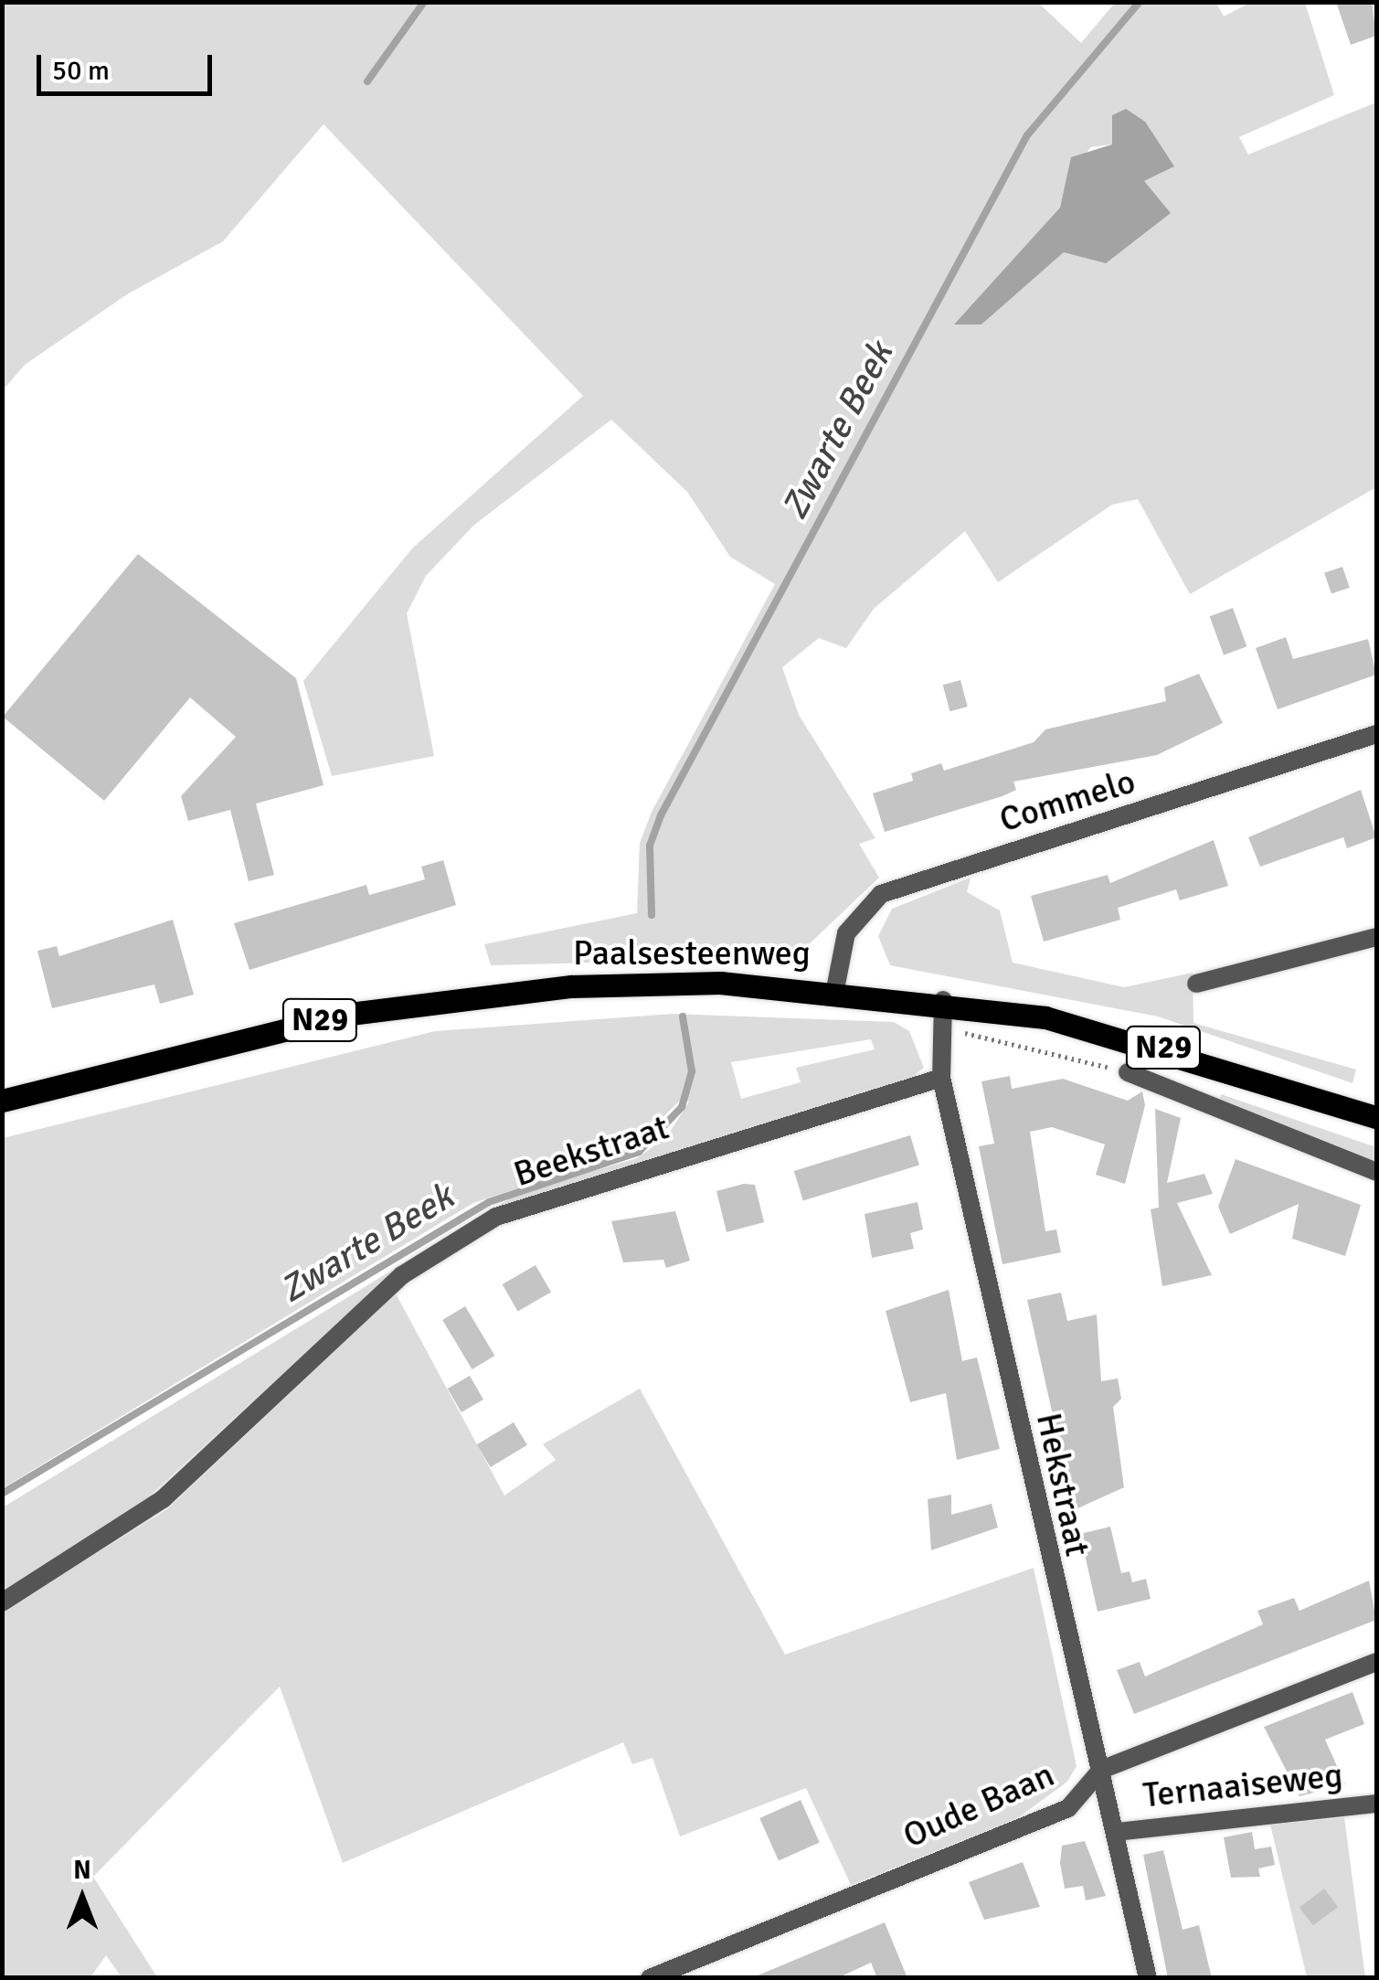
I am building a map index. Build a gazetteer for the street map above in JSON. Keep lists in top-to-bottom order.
{
  "streets": {
    "main road": ["Paalsesteenweg", "N29"],
    "street": [
      "Commelo",
      "Beekstraat",
      "Hekstraat",
      "Ternaaiseweg",
      "Oude Baan"
    ]
  },
  "crossings": [
    ["Commelo", "Paalsesteenweg"],
    ["Paalsesteenweg", "Hekstraat"],
    ["Beekstraat", "Hekstraat"],
    ["Hekstraat", "Ternaaiseweg"],
    ["Hekstraat", "Oude Baan"]
  ],
  "water": ["Zwarte Beek"],
  "scale_bar": "50 m",
  "north": "top"
}
